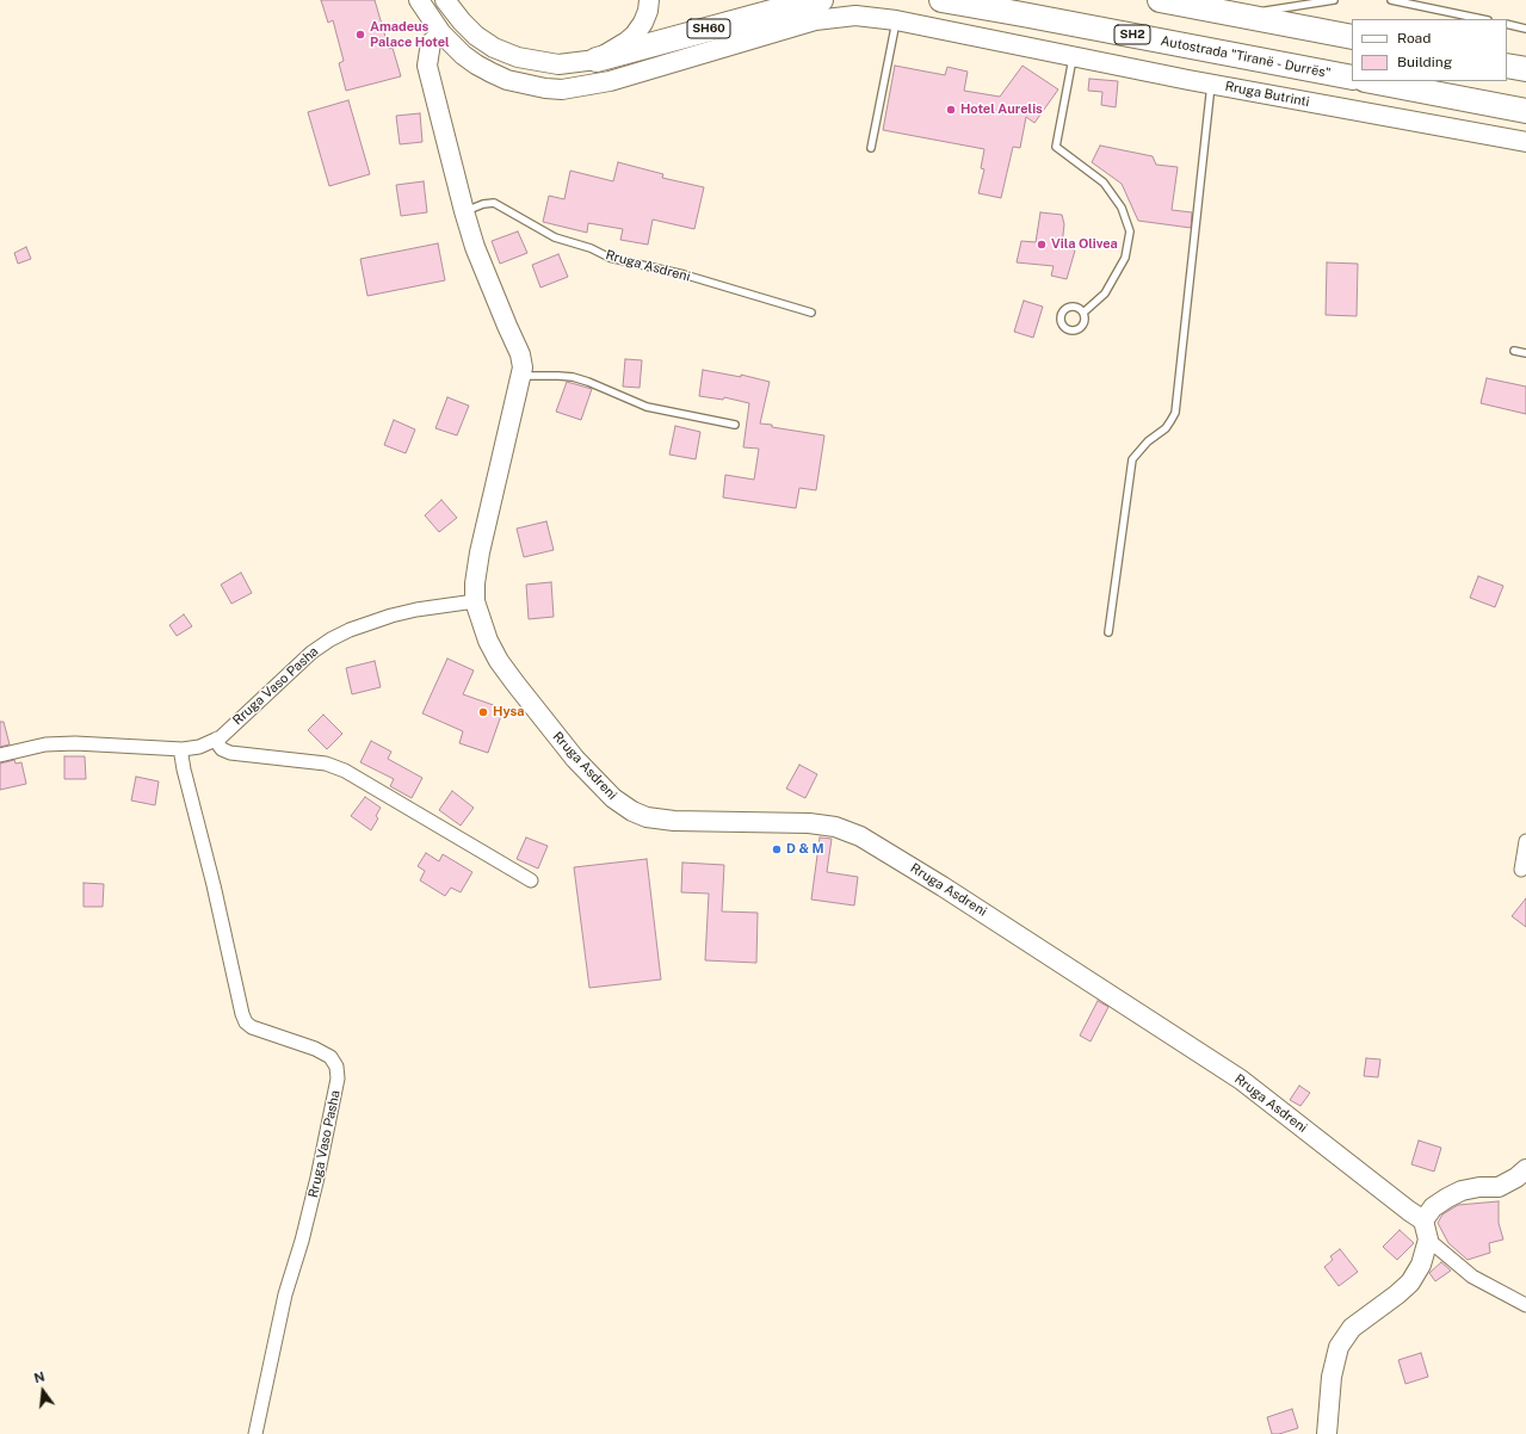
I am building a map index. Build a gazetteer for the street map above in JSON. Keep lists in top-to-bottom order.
{
  "streets": {
    "highway": ["SH60", "SH2", "Autostrada \"Tiranë - Durrës\""],
    "street": ["Rruga Butrinti", "Rruga Asdreni", "Rruga Vaso Pasha"]
  },
  "crossings": [
    ["Rruga Butrinti", "Rruga Asdreni"],
    ["Rruga Asdreni", "Rruga Vaso Pasha"]
  ],
  "places": [
    "Amadeus Palace Hotel",
    "Hotel Aurelis",
    "Vila Olivea",
    "Hysa",
    "D & M"
  ],
  "legend": ["Road", "Building"],
  "north": "top"
}
